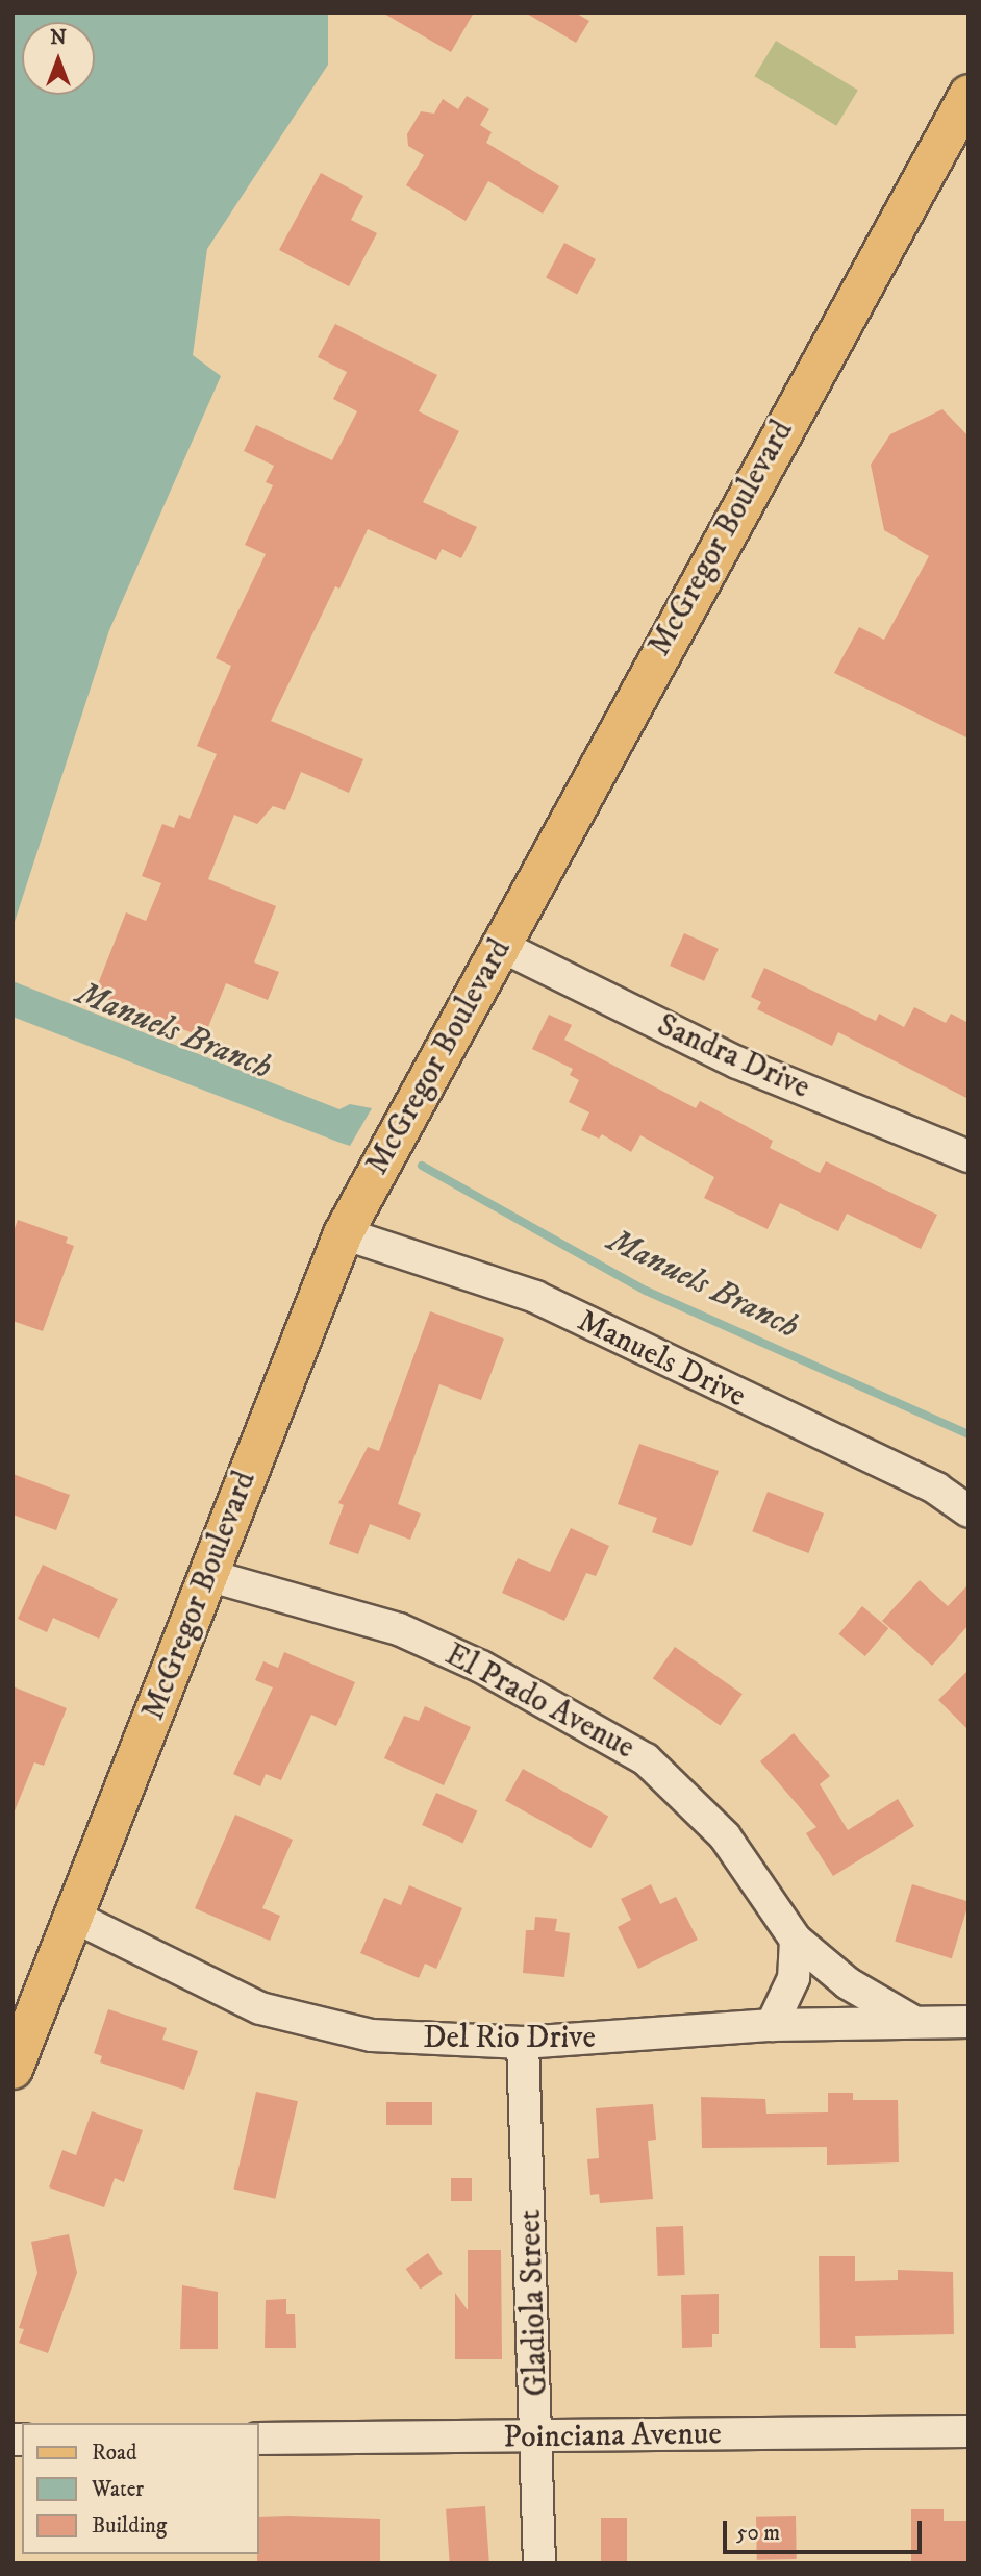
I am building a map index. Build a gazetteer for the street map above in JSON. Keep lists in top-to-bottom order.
{
  "streets": {
    "main road": ["McGregor Boulevard"],
    "street": [
      "Sandra Drive",
      "Manuels Drive",
      "El Prado Avenue",
      "Del Rio Drive",
      "Gladiola Street",
      "Poinciana Avenue"
    ]
  },
  "crossings": [
    ["McGregor Boulevard", "Sandra Drive"],
    ["McGregor Boulevard", "Manuels Drive"],
    ["McGregor Boulevard", "El Prado Avenue"],
    ["McGregor Boulevard", "Del Rio Drive"],
    ["El Prado Avenue", "Del Rio Drive"],
    ["Del Rio Drive", "Gladiola Street"],
    ["Gladiola Street", "Poinciana Avenue"]
  ],
  "water": ["Manuels Branch"],
  "legend": ["Road", "Water", "Building"],
  "scale_bar": "50 m",
  "north": "top"
}
